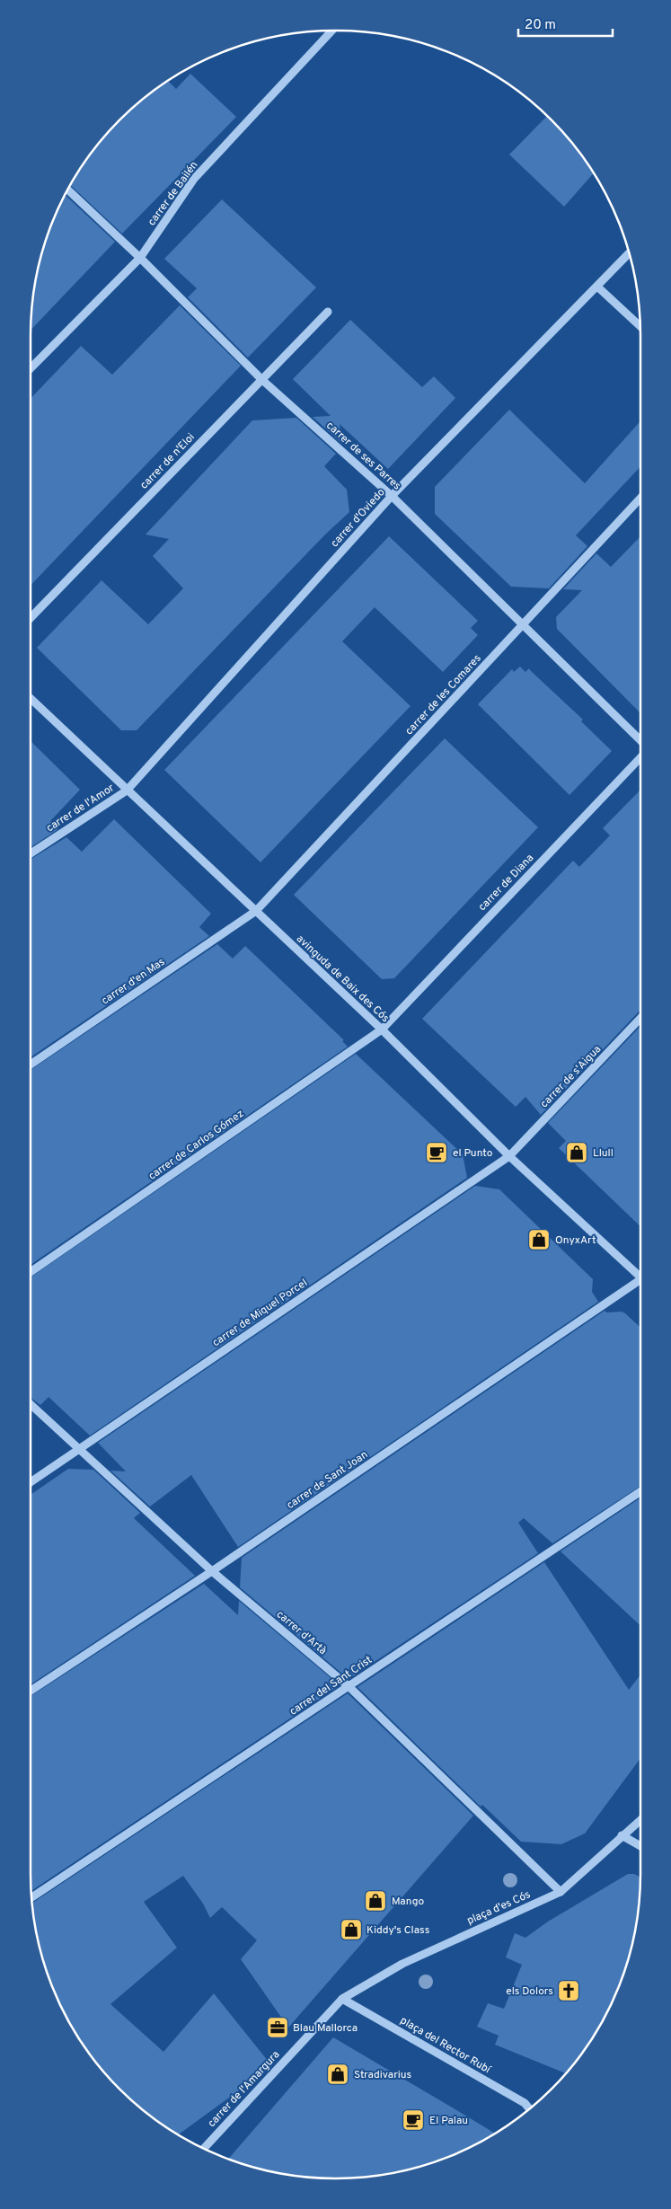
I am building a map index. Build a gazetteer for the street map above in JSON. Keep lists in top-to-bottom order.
{
  "streets": {
    "street": [
      "carrer de Bailén",
      "carrer de ses Parres",
      "carrer de n'Eloi",
      "carrer d'Oviedo",
      "carrer de les Comares",
      "carrer de l'Amor",
      "carrer de Diana",
      "avinguda de Baix des Cós",
      "carrer d'en Mas",
      "carrer de s'Aigua",
      "carrer de Carlos Gómez",
      "carrer de Miquel Porcel",
      "carrer de Sant Joan",
      "carrer d'Artà",
      "carrer del Sant Crist",
      "plaça d'es Cós",
      "plaça del Rector Rubí",
      "carrer de l'Amargura"
    ]
  },
  "crossings": [
    ["carrer de Bailén", "carrer de ses Parres"],
    ["carrer de ses Parres", "carrer de n'Eloi"],
    ["carrer de ses Parres", "carrer d'Oviedo"],
    ["carrer de ses Parres", "carrer de les Comares"],
    ["carrer d'Oviedo", "carrer de l'Amor"],
    ["carrer d'Oviedo", "avinguda de Baix des Cós"],
    ["carrer de les Comares", "avinguda de Baix des Cós"],
    ["carrer de les Comares", "carrer d'en Mas"],
    ["carrer de l'Amor", "avinguda de Baix des Cós"],
    ["carrer de Diana", "avinguda de Baix des Cós"],
    ["carrer de Diana", "carrer de Carlos Gómez"],
    ["avinguda de Baix des Cós", "carrer d'en Mas"],
    ["avinguda de Baix des Cós", "carrer de s'Aigua"],
    ["avinguda de Baix des Cós", "carrer de Carlos Gómez"],
    ["avinguda de Baix des Cós", "carrer de Miquel Porcel"],
    ["carrer de s'Aigua", "carrer de Miquel Porcel"],
    ["carrer de Miquel Porcel", "carrer d'Artà"],
    ["carrer de Sant Joan", "carrer d'Artà"],
    ["carrer d'Artà", "carrer del Sant Crist"],
    ["carrer d'Artà", "plaça d'es Cós"],
    ["plaça d'es Cós", "plaça del Rector Rubí"],
    ["plaça d'es Cós", "carrer de l'Amargura"],
    ["plaça del Rector Rubí", "carrer de l'Amargura"]
  ],
  "places": {
    "cafe": ["el Punto", "El Palau"],
    "shop": [
      "Llull",
      "OnyxArt",
      "Mango",
      "Kiddy's Class",
      "Stradivarius"
    ],
    "church": ["els Dolors"],
    "office": ["Blau Mallorca"]
  },
  "scale_bar": "20 m"
}
